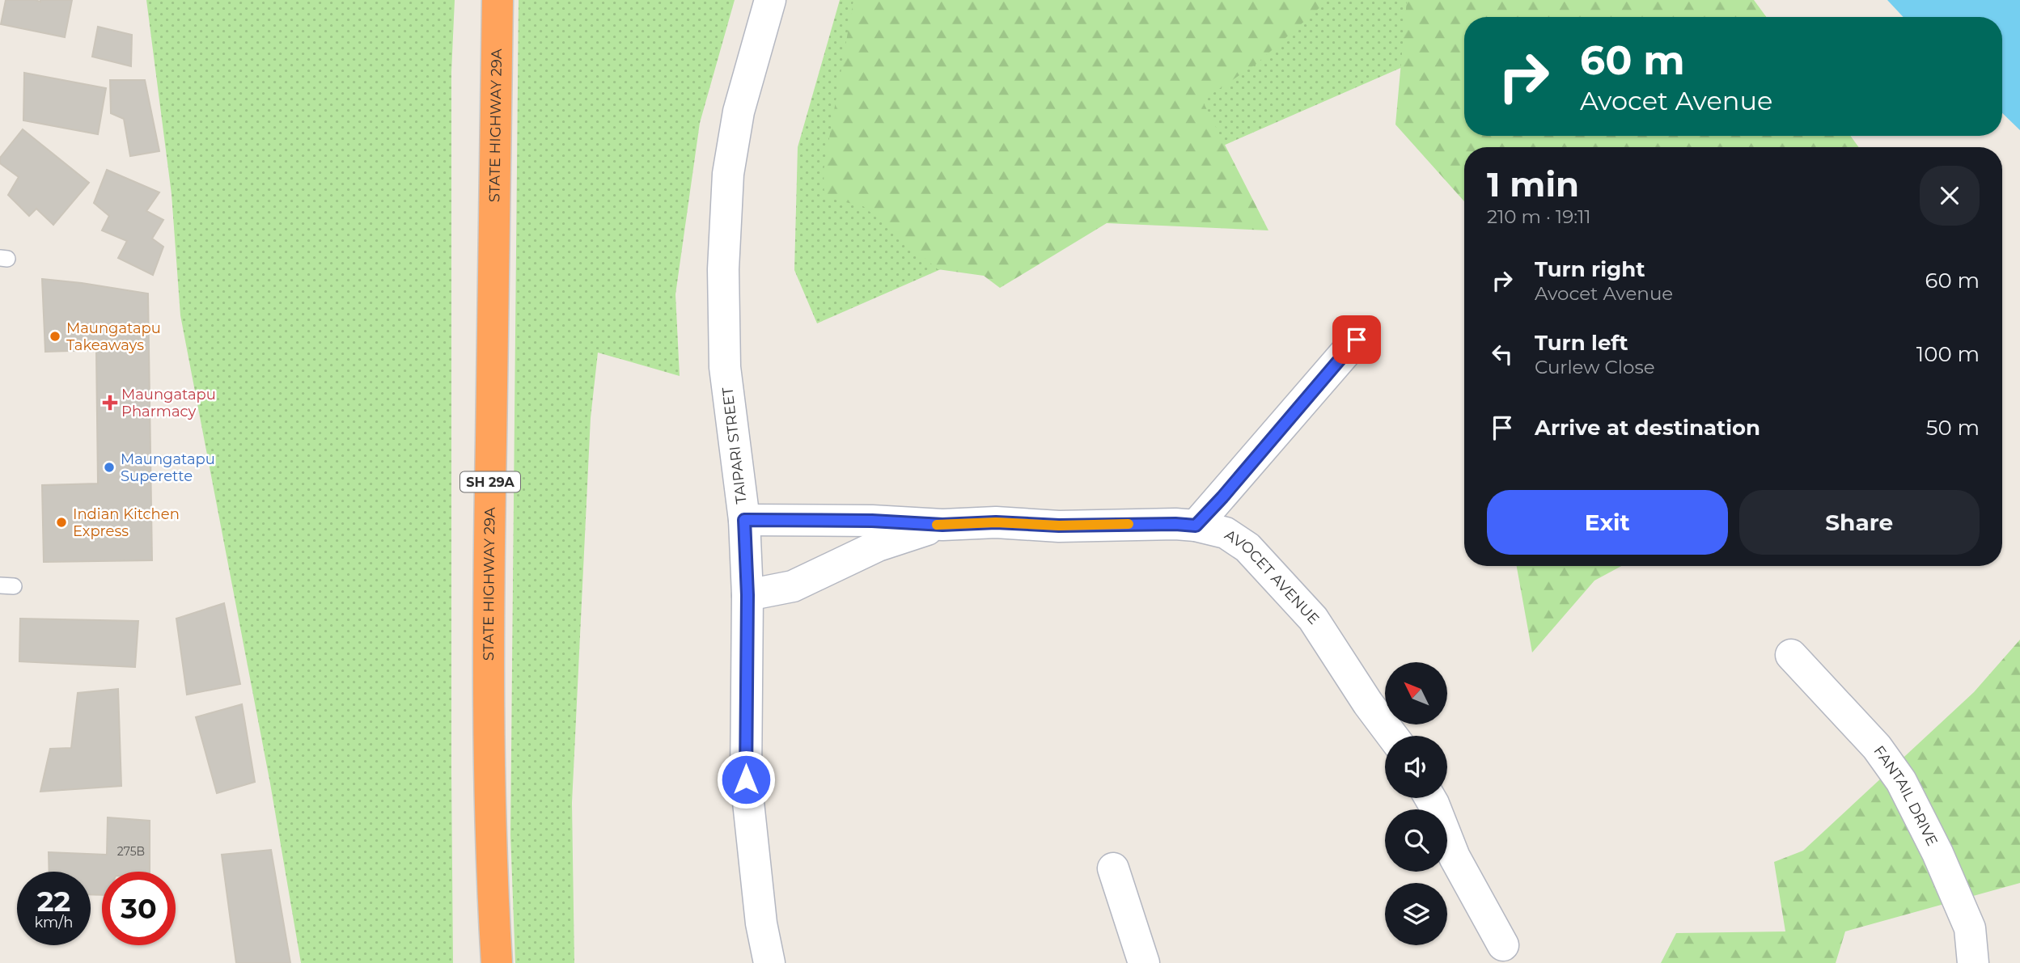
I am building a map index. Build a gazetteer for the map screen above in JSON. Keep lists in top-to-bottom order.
{
  "streets": {
    "highway": ["STATE HIGHWAY 29A", "SH 29A"],
    "street": ["TAIPARI STREET", "AVOCET AVENUE", "FANTAIL DRIVE"]
  },
  "crossings": [
    ["TAIPARI STREET", "AVOCET AVENUE"]
  ],
  "places": {
    "other": ["Maungatapu Takeaways", "Maungatapu Superette", "Indian Kitchen Express"],
    "health": ["Maungatapu Pharmacy"]
  },
  "house_numbers": ["275B"],
  "north": "top left",
  "page": {
    "turn": ["60 m", "Avocet Avenue"],
    "heading": ["1 min", "210 m · 19:11"],
    "list": [
      {
        "name": "Turn right",
        "note": "Avocet Avenue",
        "value": "60 m"
      },
      {
        "name": "Turn left",
        "note": "Curlew Close",
        "value": "100 m"
      },
      {
        "name": "Arrive at destination",
        "value": "50 m"
      }
    ],
    "buttons": ["Exit", "Share"],
    "speed": "22 km/h",
    "limit": "30"
  }
}
